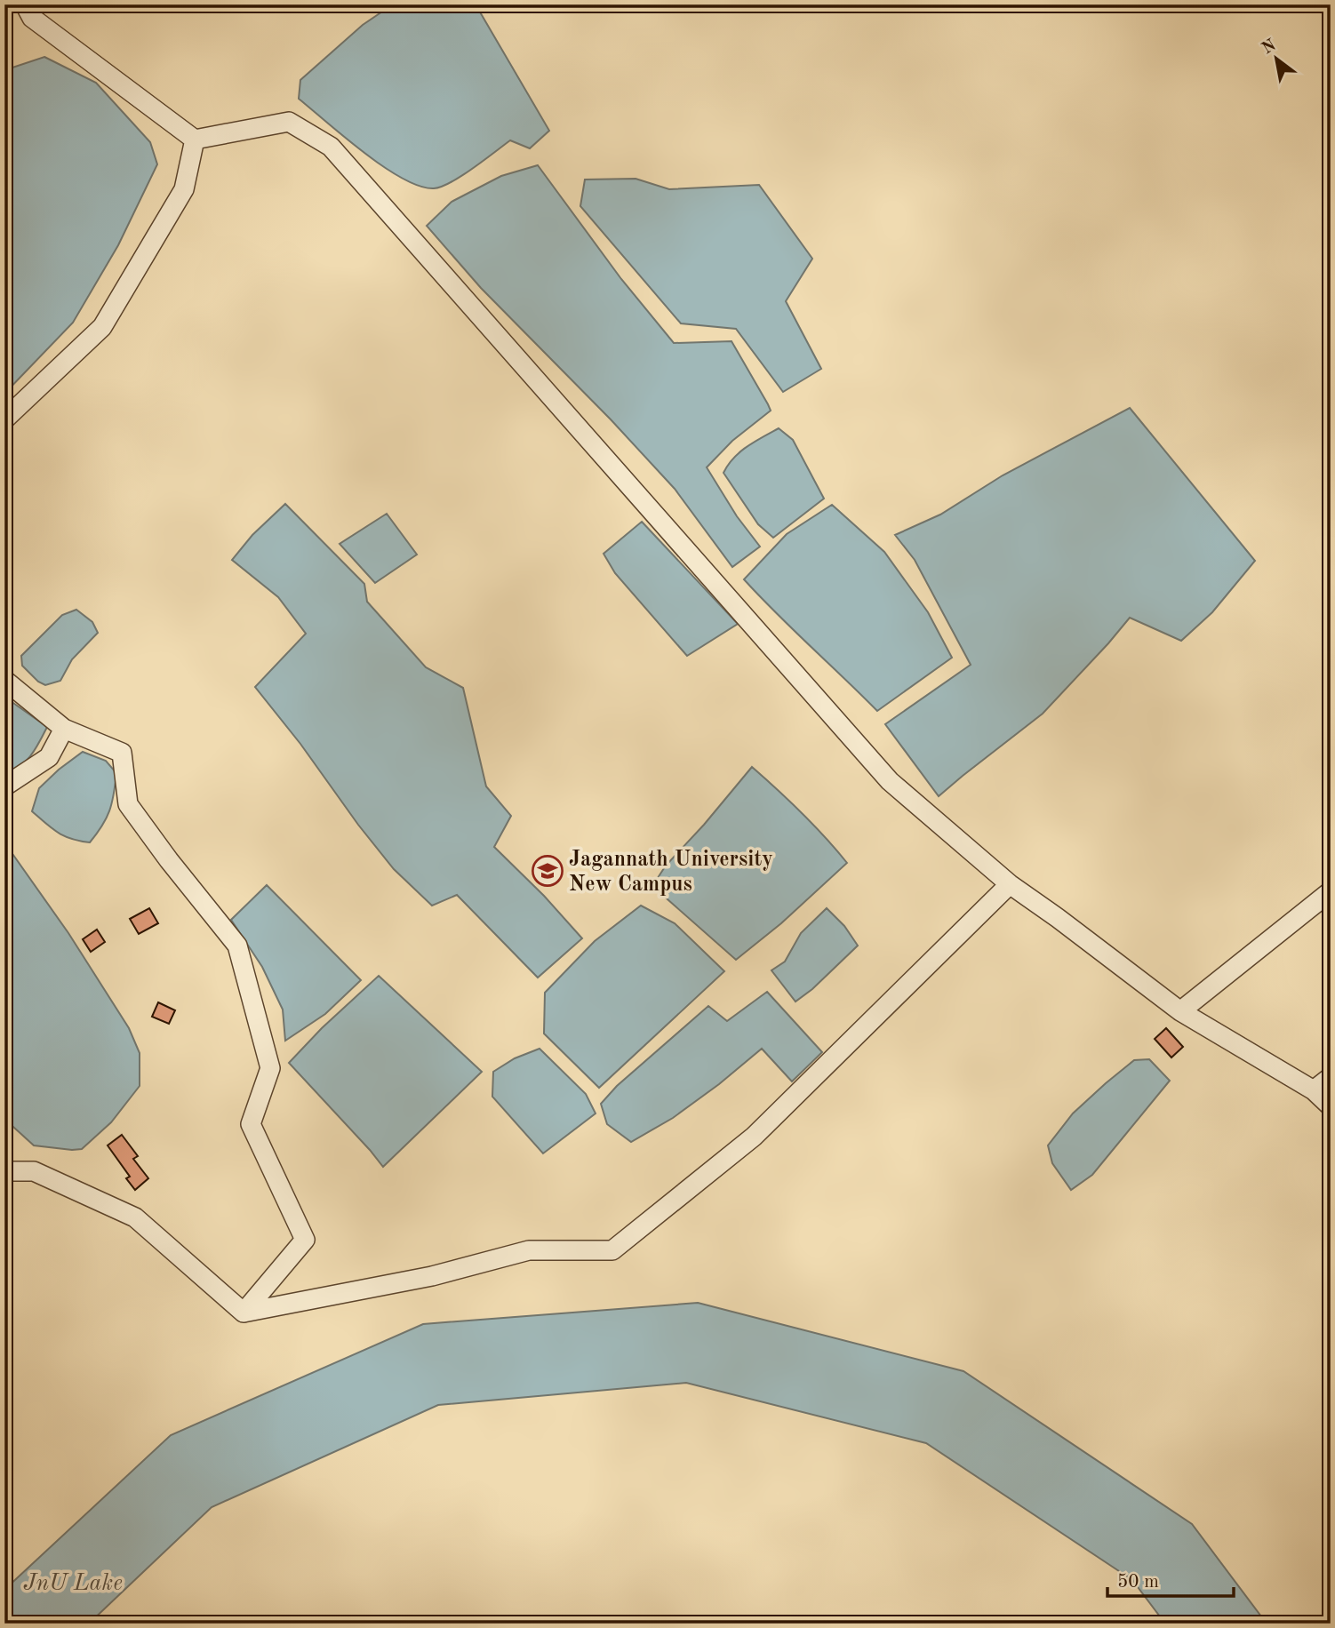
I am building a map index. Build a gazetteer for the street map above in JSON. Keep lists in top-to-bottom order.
{
  "water": ["JnU Lake"],
  "places": {
    "school or university": ["Jagannath University New Campus"]
  },
  "scale_bar": "50 m",
  "north": "top left"
}
